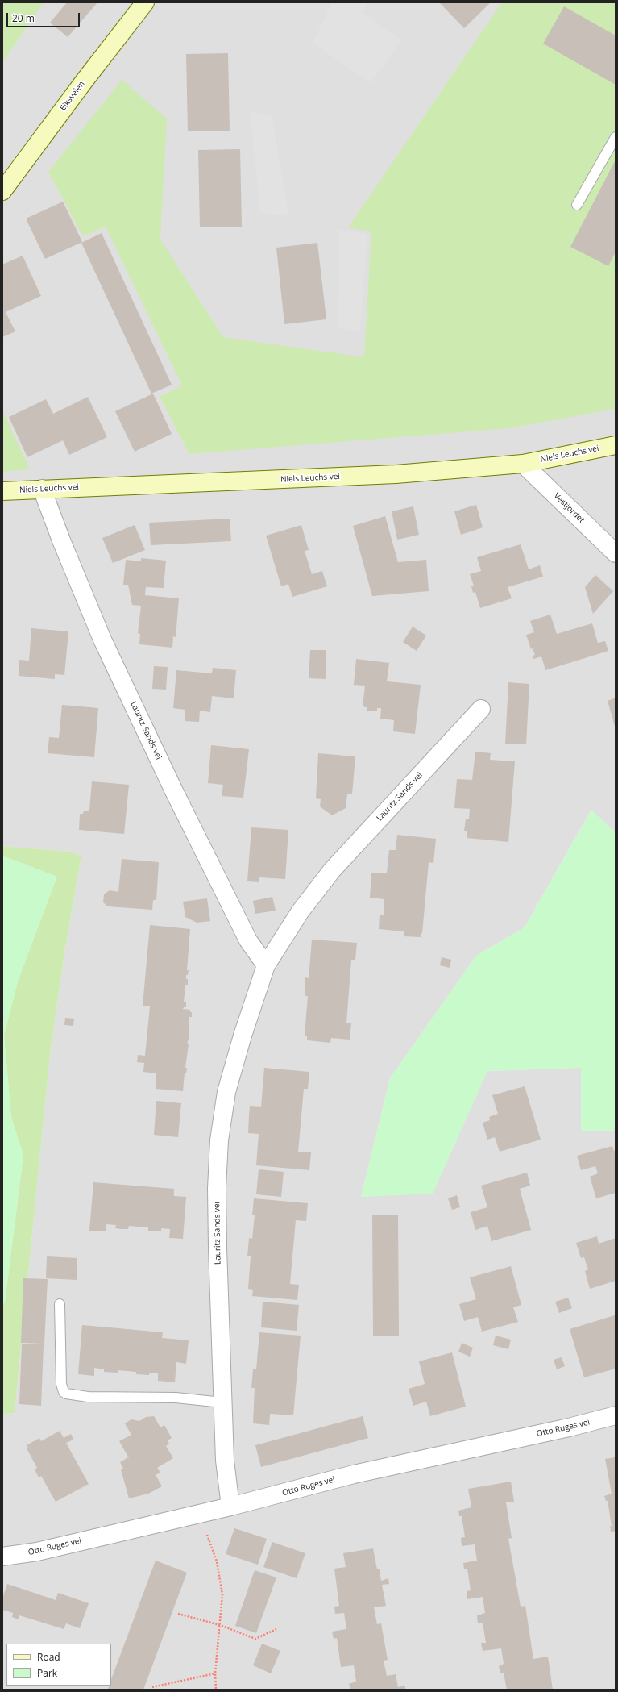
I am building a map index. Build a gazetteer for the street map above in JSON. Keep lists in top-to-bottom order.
{
  "streets": {
    "street": [
      "Eiksveien",
      "Niels Leuchs vei",
      "Vestjordet",
      "Lauritz Sands vei",
      "Otto Ruges vei"
    ]
  },
  "crossings": [
    ["Niels Leuchs vei", "Vestjordet"],
    ["Niels Leuchs vei", "Lauritz Sands vei"],
    ["Lauritz Sands vei", "Otto Ruges vei"]
  ],
  "legend": ["Road", "Park"],
  "scale_bar": "20 m"
}
